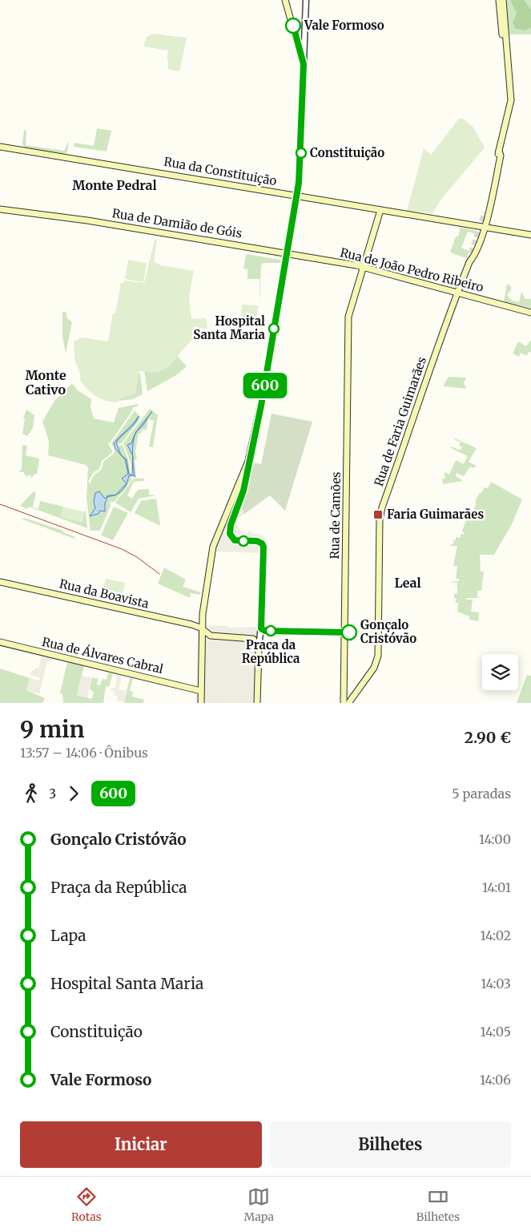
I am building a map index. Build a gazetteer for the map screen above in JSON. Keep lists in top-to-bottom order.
{
  "streets": {
    "main road": [
      "Rua da Constituição",
      "Rua de Damião de Góis",
      "Rua de João Pedro Ribeiro",
      "Rua de Faria Guimarães",
      "Rua de Camões",
      "Rua da Boavista",
      "Rua de Álvares Cabral"
    ]
  },
  "crossings": [
    ["Rua da Constituição", "Rua de Faria Guimarães"],
    ["Rua da Constituição", "Rua de Camões"],
    ["Rua de Damião de Góis", "Rua de João Pedro Ribeiro"],
    ["Rua de João Pedro Ribeiro", "Rua de Faria Guimarães"],
    ["Rua de João Pedro Ribeiro", "Rua de Camões"]
  ],
  "districts": ["Monte Pedral", "Monte Cativo", "Leal"],
  "places": {
    "other": [
      "Vale Formoso",
      "Constituição",
      "Hospital Santa Maria",
      "Praça da República",
      "Gonçalo Cristóvão"
    ],
    "transit": ["Faria Guimarães"]
  },
  "lines": ["bus line 600"],
  "page": {
    "on_map": "600",
    "heading": ["9 min", "13:57 – 14:06 · Ônibus", "2.90 €"],
    "legs": ["3", "600", "5 paradas"],
    "list": [
      {
        "name": "Gonçalo Cristóvão",
        "value": "14:00"
      },
      {
        "name": "Praça da República",
        "value": "14:01"
      },
      {
        "name": "Lapa",
        "value": "14:02"
      },
      {
        "name": "Hospital Santa Maria",
        "value": "14:03"
      },
      {
        "name": "Constituição",
        "value": "14:05"
      },
      {
        "name": "Vale Formoso",
        "value": "14:06"
      }
    ],
    "buttons": ["Iniciar", "Bilhetes"],
    "tabs": ["Rotas", "Mapa", "Bilhetes"]
  }
}
